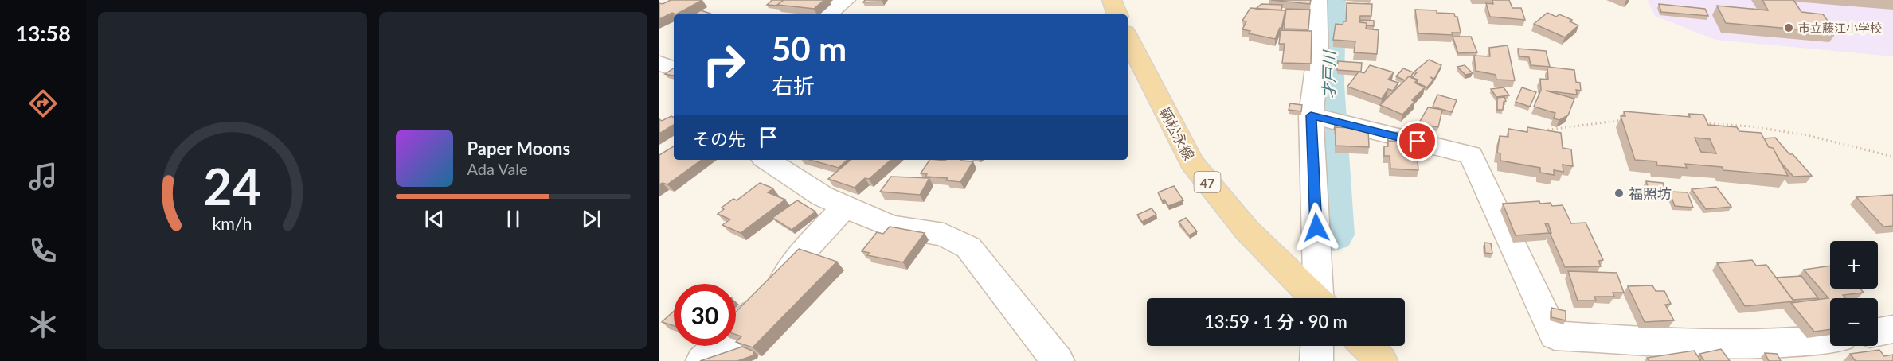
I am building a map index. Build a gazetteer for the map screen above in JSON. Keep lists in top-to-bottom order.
{
  "streets": {
    "main road": ["鞆松永線", "47"]
  },
  "water": ["才戸川"],
  "places": ["市立藤江小学校", "福照坊"],
  "page": {
    "tabs": "13:58",
    "turn": ["50 m", "右折"],
    "then": "その先",
    "song": ["Paper Moons", "Ada Vale"],
    "map_buttons": ["+", "−"],
    "limit": "30",
    "trip": "13:59 · 1 分 · 90 m",
    "gauge": ["24", "km/h"]
  }
}
